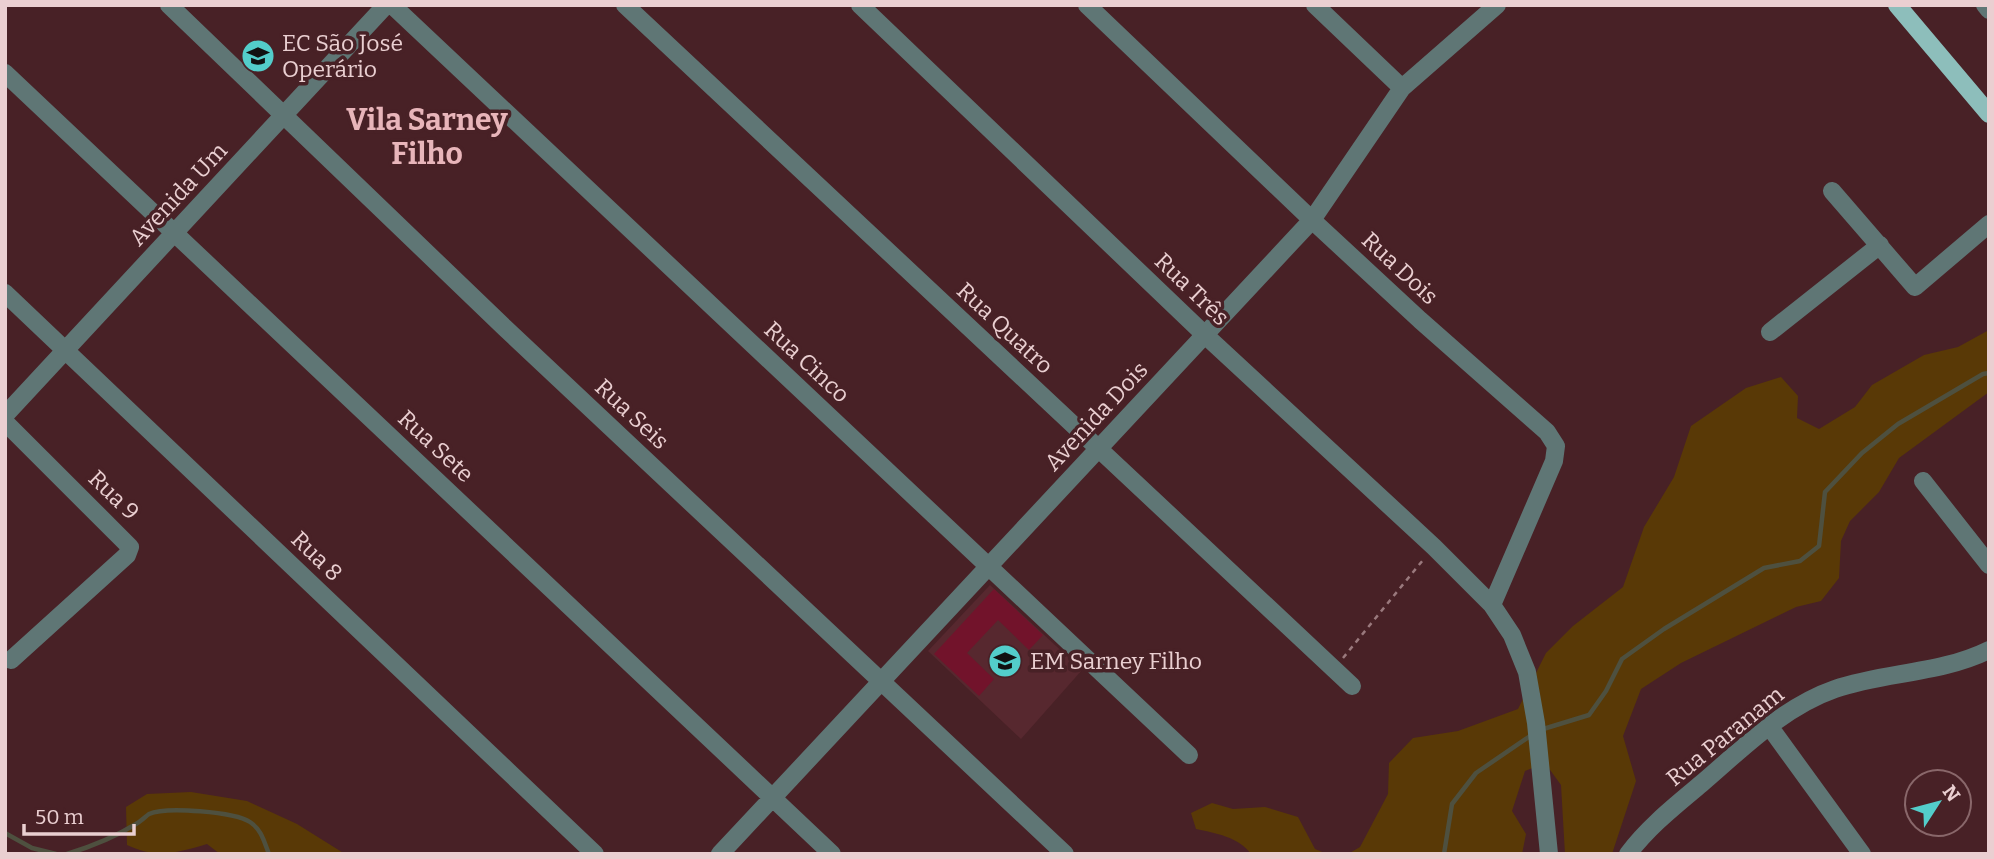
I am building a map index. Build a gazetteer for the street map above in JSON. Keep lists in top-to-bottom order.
{
  "streets": {
    "street": [
      "Avenida Um",
      "Rua Dois",
      "Rua Três",
      "Rua Quatro",
      "Rua Cinco",
      "Rua Seis",
      "Avenida Dois",
      "Rua Sete",
      "Rua 9",
      "Rua 8",
      "Rua Paranam"
    ]
  },
  "crossings": [
    ["Avenida Um", "Rua Seis"],
    ["Avenida Um", "Rua Sete"],
    ["Avenida Um", "Rua 8"],
    ["Rua Dois", "Rua Três"],
    ["Rua Dois", "Avenida Dois"],
    ["Rua Três", "Avenida Dois"],
    ["Rua Quatro", "Avenida Dois"],
    ["Rua Cinco", "Avenida Dois"],
    ["Rua Seis", "Avenida Dois"],
    ["Avenida Dois", "Rua Sete"]
  ],
  "districts": ["Vila Sarney Filho"],
  "places": {
    "school or university": ["EC São José Operário", "EM Sarney Filho"]
  },
  "scale_bar": "50 m",
  "north": "top right"
}
